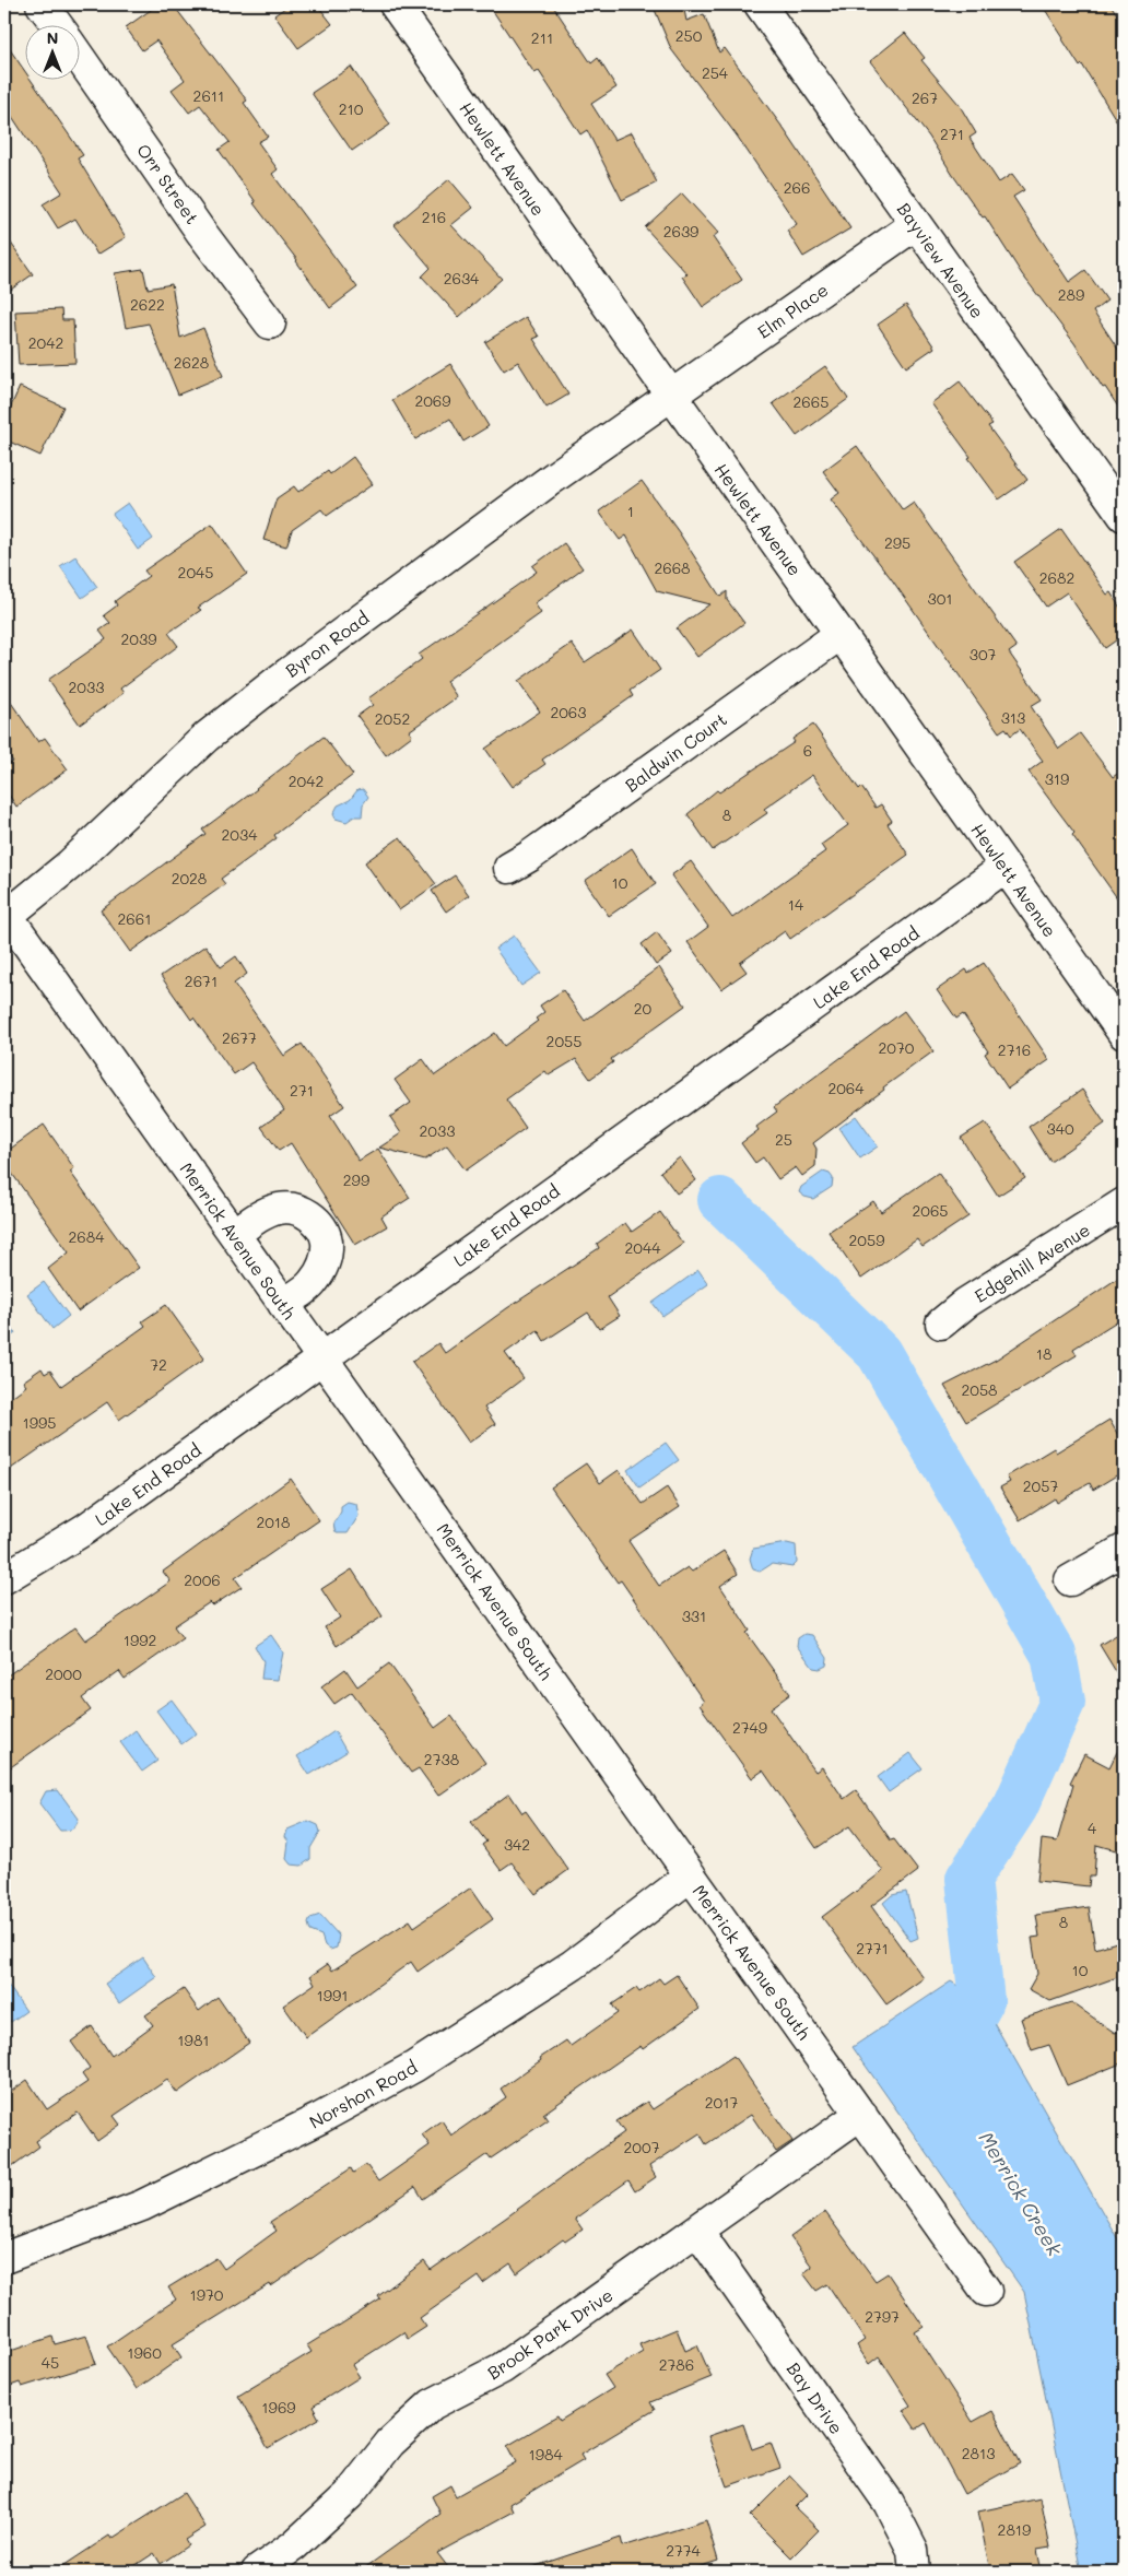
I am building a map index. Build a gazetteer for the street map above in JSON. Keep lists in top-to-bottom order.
{
  "streets": {
    "street": [
      "Hewlett Avenue",
      "Orr Street",
      "Bayview Avenue",
      "Elm Place",
      "Byron Road",
      "Baldwin Court",
      "Lake End Road",
      "Merrick Avenue South",
      "Edgehill Avenue",
      "Norshon Road",
      "Brook Park Drive",
      "Bay Drive"
    ]
  },
  "crossings": [
    ["Hewlett Avenue", "Elm Place"],
    ["Hewlett Avenue", "Byron Road"],
    ["Hewlett Avenue", "Baldwin Court"],
    ["Hewlett Avenue", "Lake End Road"],
    ["Bayview Avenue", "Elm Place"],
    ["Elm Place", "Byron Road"],
    ["Byron Road", "Merrick Avenue South"],
    ["Lake End Road", "Merrick Avenue South"],
    ["Merrick Avenue South", "Norshon Road"],
    ["Merrick Avenue South", "Brook Park Drive"],
    ["Brook Park Drive", "Bay Drive"]
  ],
  "water": ["Merrick Creek"],
  "house_numbers": [
    "250",
    "211",
    "254",
    "2611",
    "267",
    "210",
    "271",
    "266",
    "216",
    "2639",
    "2634",
    "289",
    "2622",
    "2042",
    "2628",
    "2069",
    "2665",
    "1",
    "295",
    "2668",
    "2045",
    "2682",
    "301",
    "2039",
    "307",
    "2033",
    "2063",
    "313",
    "2052",
    "6",
    "319",
    "2042",
    "8",
    "2034",
    "2028",
    "10",
    "14",
    "2661",
    "2671",
    "20",
    "2677",
    "2055",
    "2070",
    "2716",
    "2064",
    "271",
    "340",
    "2033",
    "25",
    "299",
    "2065",
    "2684",
    "2059",
    "2044",
    "18",
    "72",
    "2058",
    "1995",
    "2057",
    "2018",
    "2006",
    "331",
    "1992",
    "2000",
    "2749",
    "2738",
    "4",
    "342",
    "8",
    "2771",
    "10",
    "1991",
    "1981",
    "2017",
    "2007",
    "1970",
    "2797",
    "1960",
    "45",
    "2786",
    "1969",
    "2813",
    "1984",
    "2819",
    "2774"
  ],
  "north": "top"
}
